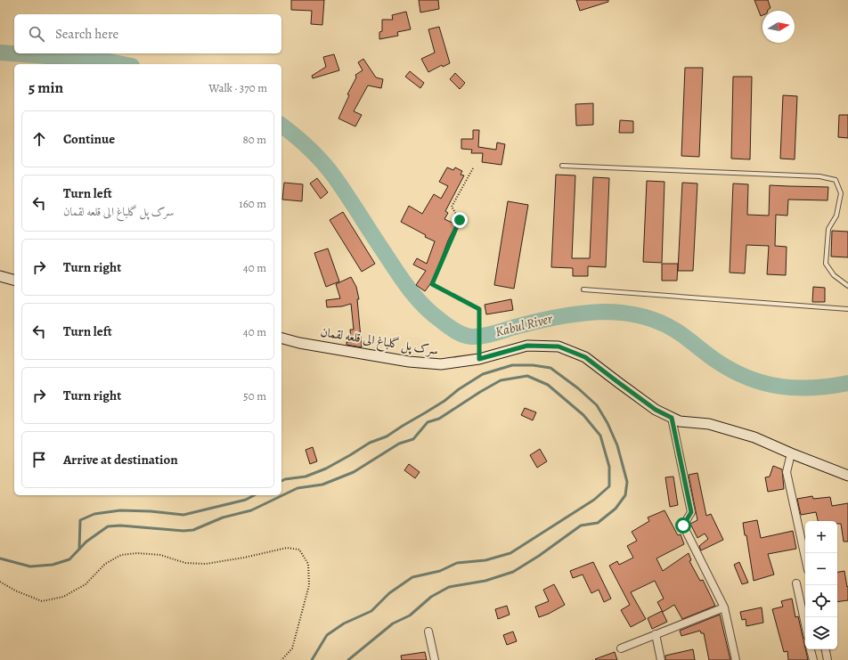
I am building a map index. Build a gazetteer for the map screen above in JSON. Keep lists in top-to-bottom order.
{
  "streets": {
    "street": ["سرک پل گلباغ الی قلعه لقمان"]
  },
  "water": ["Kabul River"],
  "north": "right",
  "page": {
    "search": "Search here",
    "heading": ["5 min", "Walk · 370 m"],
    "list": [
      ["Continue", "80 m"],
      ["Turn left", "سرک پل گلباغ الی قلعه لقمان", "160 m"],
      ["Turn right", "40 m"],
      ["Turn left", "40 m"],
      ["Turn right", "50 m"],
      "Arrive at destination"
    ],
    "map_buttons": ["+", "−"]
  }
}
